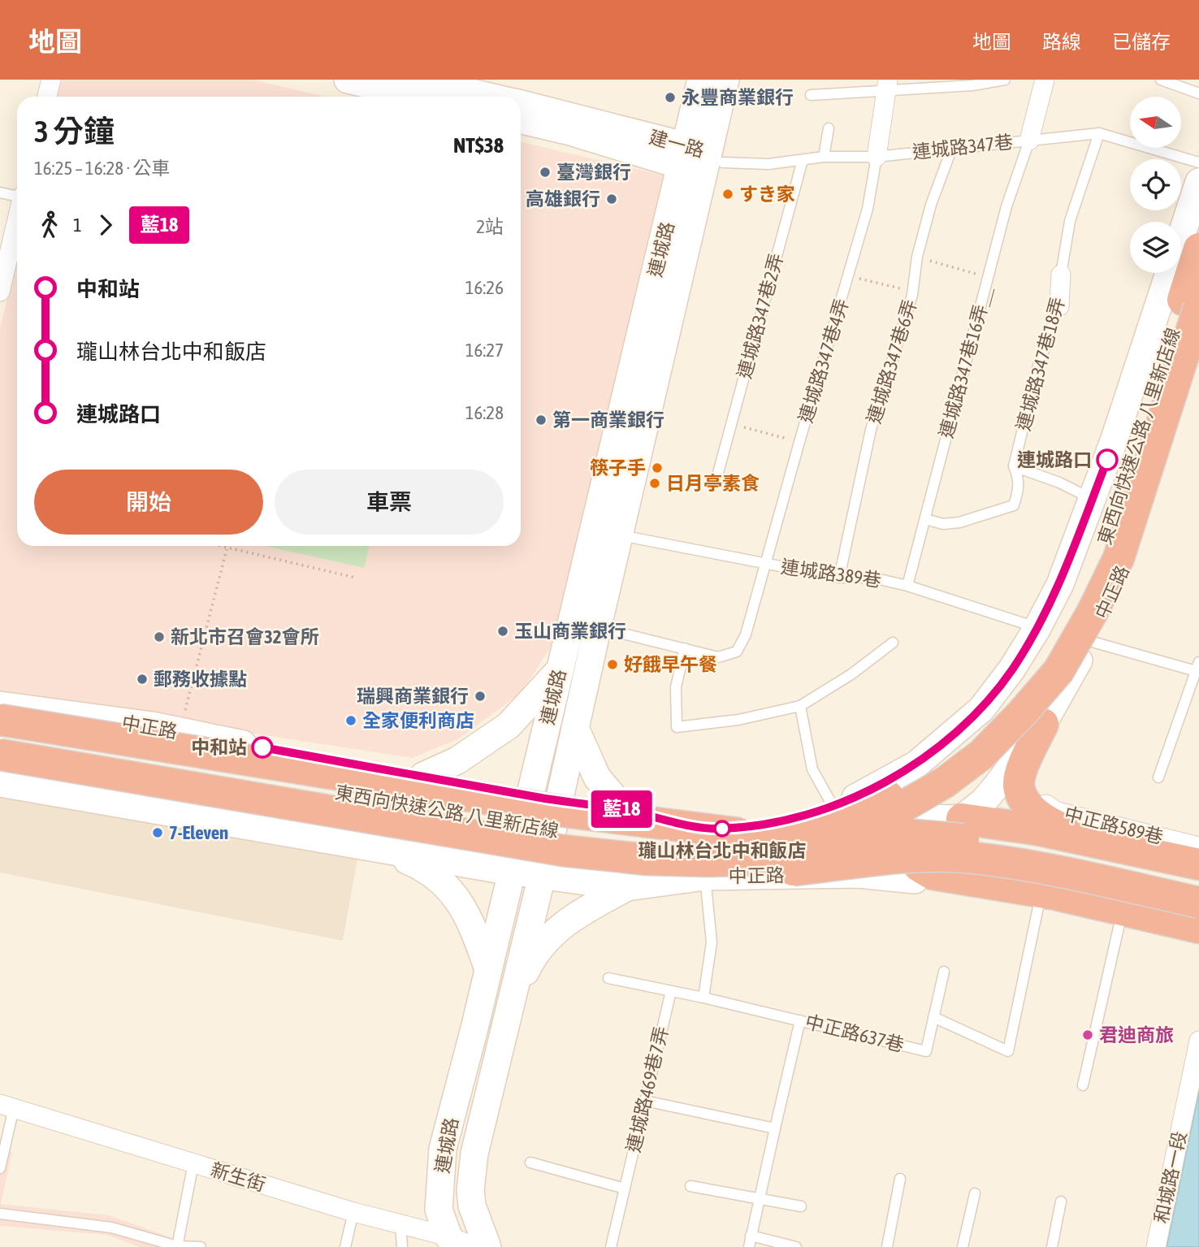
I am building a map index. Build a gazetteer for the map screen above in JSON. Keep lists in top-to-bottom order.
{
  "streets": {
    "highway": ["東西向快速公路 八里新店線"],
    "main road": ["建一路", "連城路", "中正路"],
    "street": [
      "連城路347巷18弄",
      "中正路589巷",
      "新生街",
      "和城路一段"
    ],
    "lane": [
      "連城路347巷",
      "連城路347巷2弄",
      "連城路347巷4弄",
      "連城路347巷6弄",
      "連城路347巷16弄＿",
      "連城路389巷",
      "中正路637巷",
      "連城路469巷7弄"
    ]
  },
  "crossings": [
    ["建一路", "連城路347巷"],
    ["建一路", "連城路"],
    ["連城路347巷", "連城路"],
    ["連城路347巷", "連城路347巷2弄"],
    ["連城路347巷", "連城路347巷4弄"],
    ["連城路347巷", "連城路347巷6弄"],
    ["連城路347巷", "連城路347巷16弄＿"],
    ["連城路347巷", "連城路347巷18弄"],
    ["連城路", "連城路389巷"],
    ["連城路", "中正路"],
    ["連城路", "新生街"],
    ["連城路347巷4弄", "連城路389巷"],
    ["連城路347巷6弄", "連城路389巷"],
    ["連城路347巷16弄＿", "連城路347巷18弄"],
    ["連城路347巷16弄＿", "連城路389巷"],
    ["連城路389巷", "中正路"],
    ["中正路", "中正路589巷"],
    ["中正路637巷", "連城路469巷7弄"]
  ],
  "places": [
    "永豐商業銀行",
    "臺灣銀行",
    "すき家",
    "高雄銀行",
    "第一商業銀行",
    "連城路口",
    "筷子手",
    "日月亭素食",
    "玉山商業銀行",
    "新北市召會32會所",
    "好餓早午餐",
    "郵務收據點",
    "瑞興商業銀行",
    "全家便利商店",
    "中和站",
    "瓏山林台北中和飯店",
    "7-Eleven",
    "君迪商旅"
  ],
  "lines": ["bus line 藍18"],
  "north": "left",
  "page": {
    "header": "地圖",
    "nav": ["地圖", "路線", "已儲存"],
    "on_map": "藍18",
    "heading": ["3 分鐘", "16:25 – 16:28 · 公車", "NT$38"],
    "legs": ["1", "藍18", "2站"],
    "list": [
      {
        "name": "中和站",
        "value": "16:26"
      },
      {
        "name": "瓏山林台北中和飯店",
        "value": "16:27"
      },
      {
        "name": "連城路口",
        "value": "16:28"
      }
    ],
    "buttons": ["開始", "車票"]
  }
}
